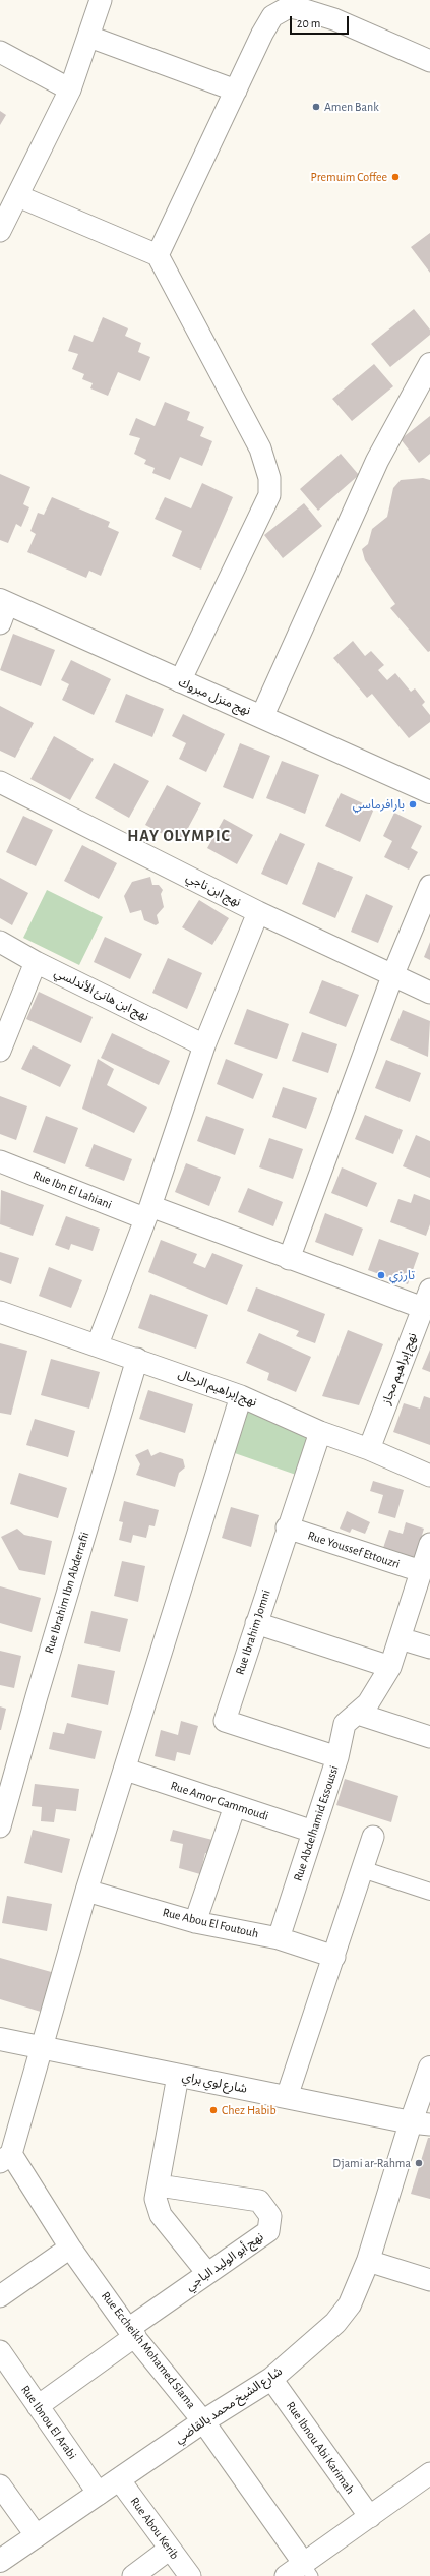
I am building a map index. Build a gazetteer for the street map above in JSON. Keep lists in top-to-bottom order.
{
  "streets": {
    "street": [
      "نهج منزل مبروك",
      "نهج ابن ناجي",
      "نهج ابن هانئ الأندلسي",
      "Rue Ibn El Lahiani",
      "نهج إبراهيم مجاز",
      "نهج إبراهيم الرحال",
      "Rue Youssef Ettouzri",
      "Rue Ibrahim Ibn Abderrafii",
      "Rue Ibrahim Jomni",
      "Rue Amor Gammoudi",
      "Rue Abdelhamid Essoussi",
      "Rue Abou El Foutouh",
      "شارع لوي براي",
      "نهج أبو الوليد الباجي",
      "Rue Eccheikh Mohamed Slama",
      "شارع الشيخ محمد بالقاضي",
      "Rue Ibnou El Arabi",
      "Rue Ibnou Abi Karimah",
      "Rue Abou Kerib"
    ]
  },
  "crossings": [
    ["Rue Ibn El Lahiani", "نهج إبراهيم مجاز"],
    ["نهج إبراهيم مجاز", "نهج إبراهيم الرحال"],
    ["نهج إبراهيم الرحال", "Rue Ibrahim Ibn Abderrafii"],
    ["نهج إبراهيم الرحال", "Rue Ibrahim Jomni"],
    ["Rue Youssef Ettouzri", "Rue Ibrahim Jomni"],
    ["Rue Youssef Ettouzri", "Rue Abdelhamid Essoussi"],
    ["Rue Ibrahim Jomni", "Rue Abdelhamid Essoussi"],
    ["Rue Amor Gammoudi", "Rue Abdelhamid Essoussi"],
    ["Rue Abdelhamid Essoussi", "Rue Abou El Foutouh"],
    ["شارع لوي براي", "شارع الشيخ محمد بالقاضي"],
    ["نهج أبو الوليد الباجي", "Rue Eccheikh Mohamed Slama"],
    ["نهج أبو الوليد الباجي", "Rue Ibnou El Arabi"],
    ["Rue Eccheikh Mohamed Slama", "شارع الشيخ محمد بالقاضي"],
    ["شارع الشيخ محمد بالقاضي", "Rue Ibnou El Arabi"],
    ["شارع الشيخ محمد بالقاضي", "Rue Ibnou Abi Karimah"],
    ["شارع الشيخ محمد بالقاضي", "Rue Abou Kerib"]
  ],
  "districts": ["HAY OLYMPIC"],
  "places": [
    "Amen Bank",
    "Premuim Coffee",
    "بارافرماسي",
    "تارزي",
    "Chez Habib",
    "Djami ar-Rahma"
  ],
  "scale_bar": "20 m"
}
